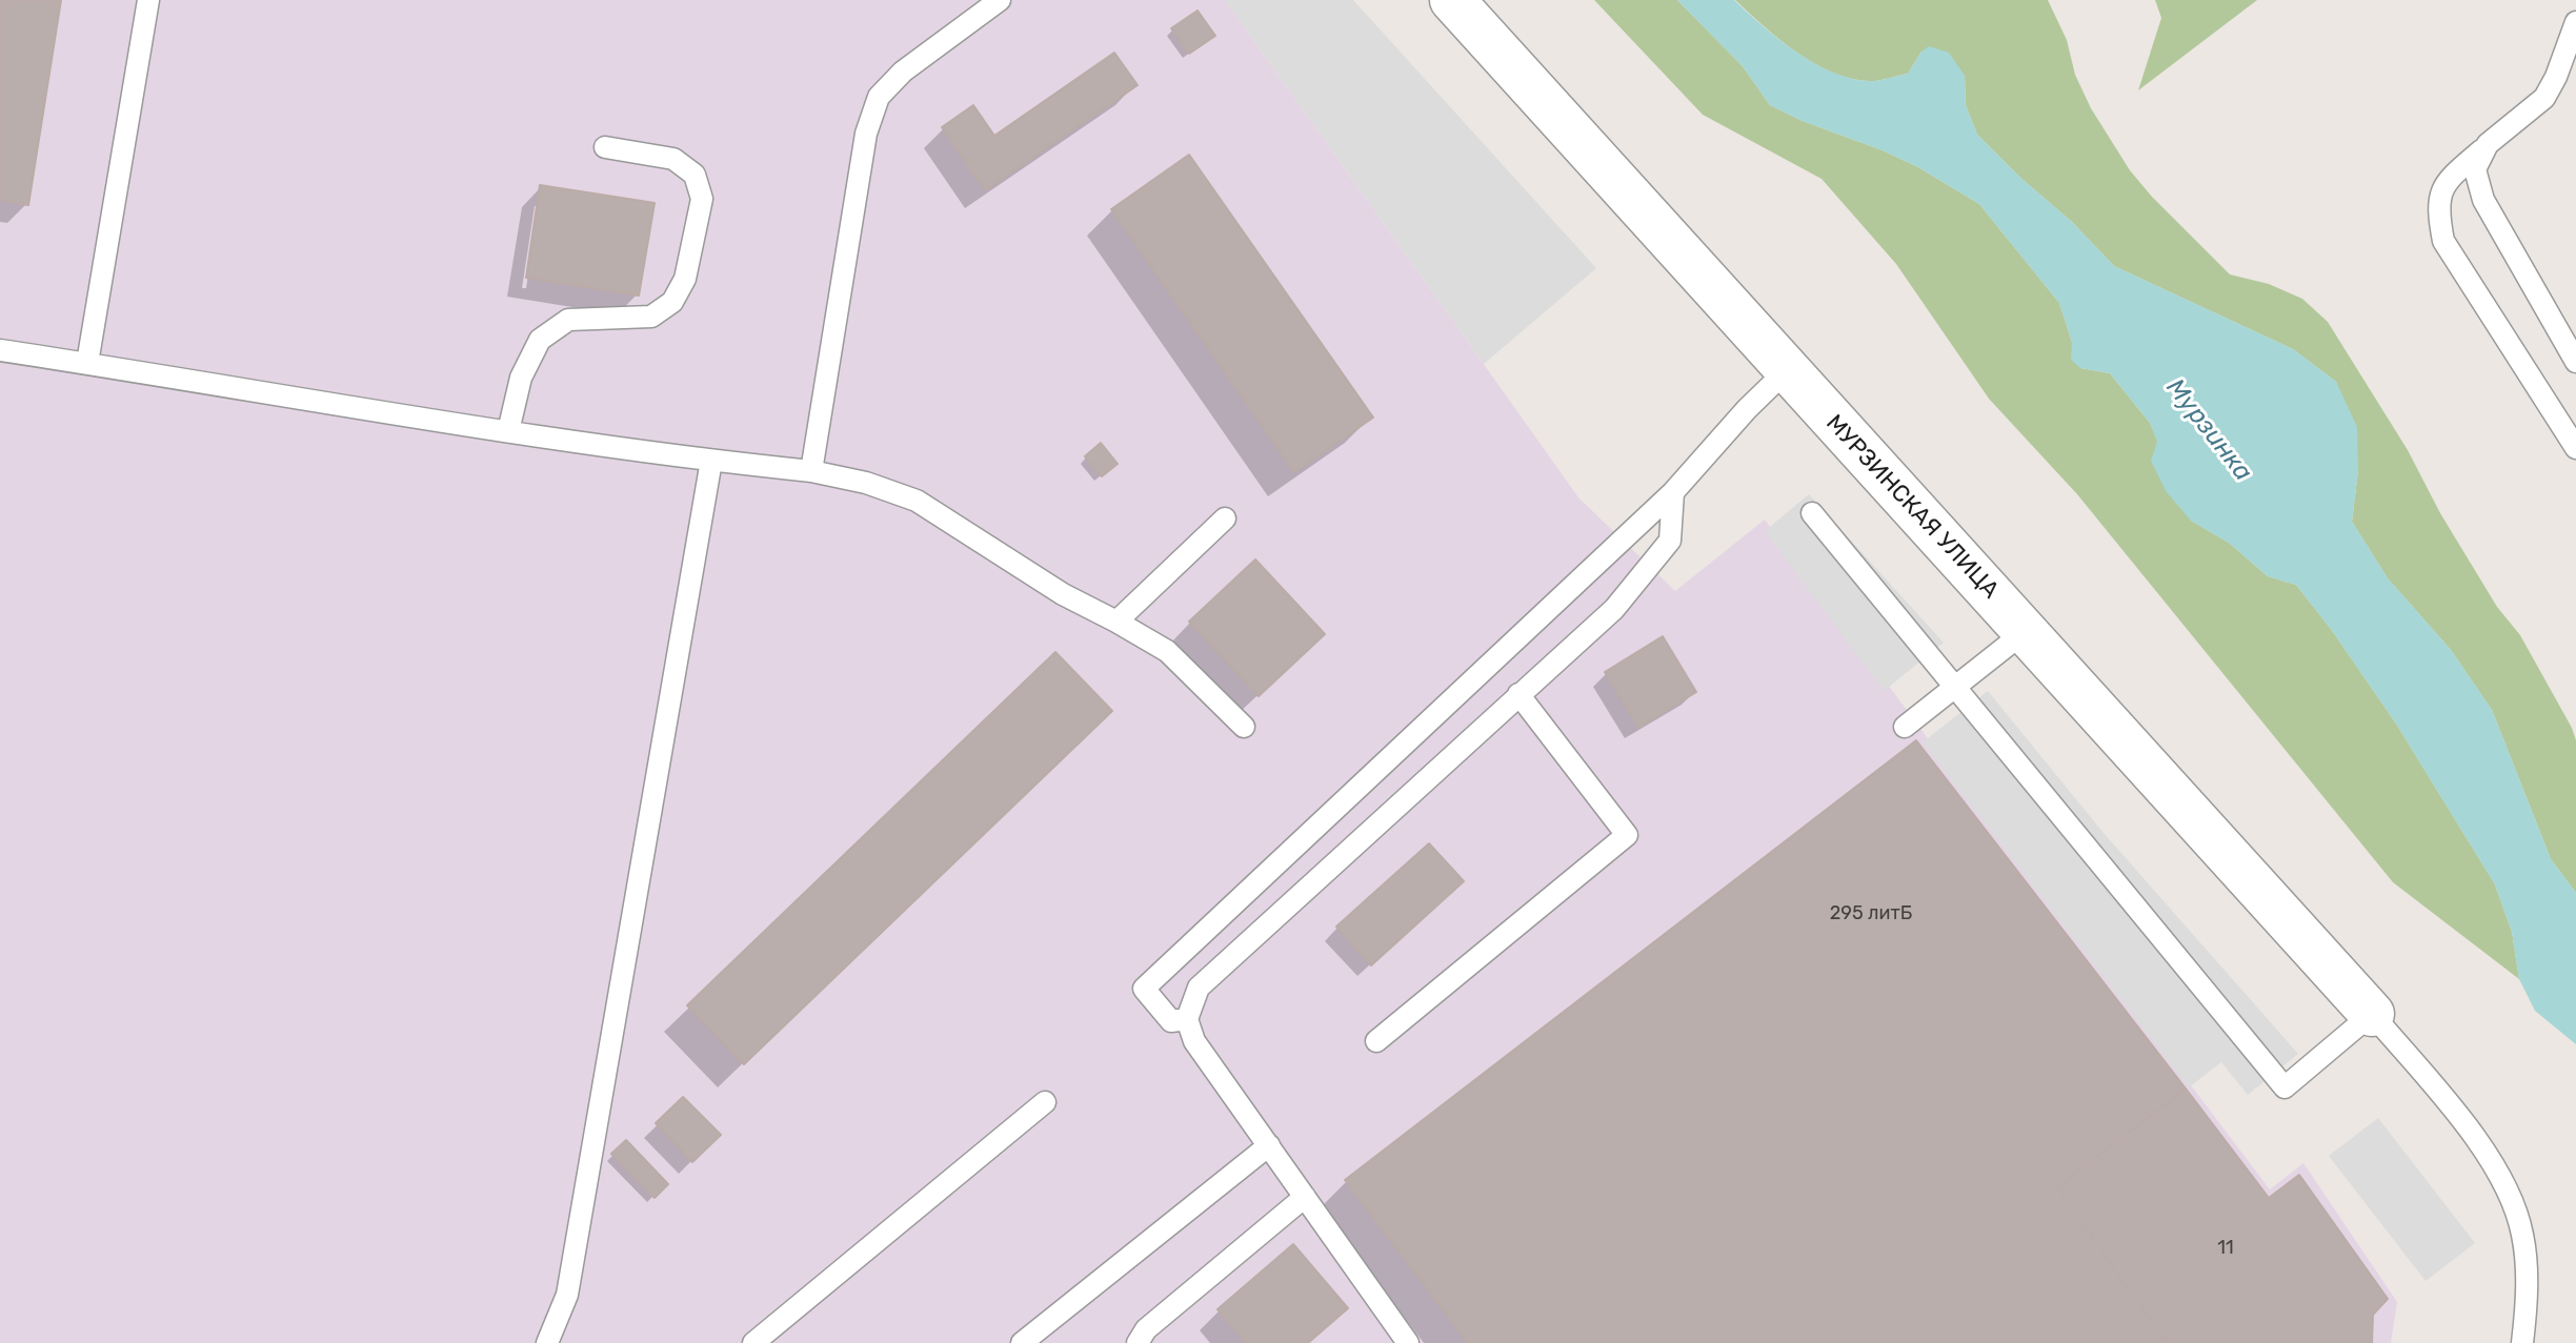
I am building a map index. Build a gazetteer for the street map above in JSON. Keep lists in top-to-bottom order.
{
  "streets": {
    "street": ["МУРЗИНСКАЯ УЛИЦА"]
  },
  "water": ["Мурзинка"],
  "house_numbers": ["295 литБ", "11"]
}
